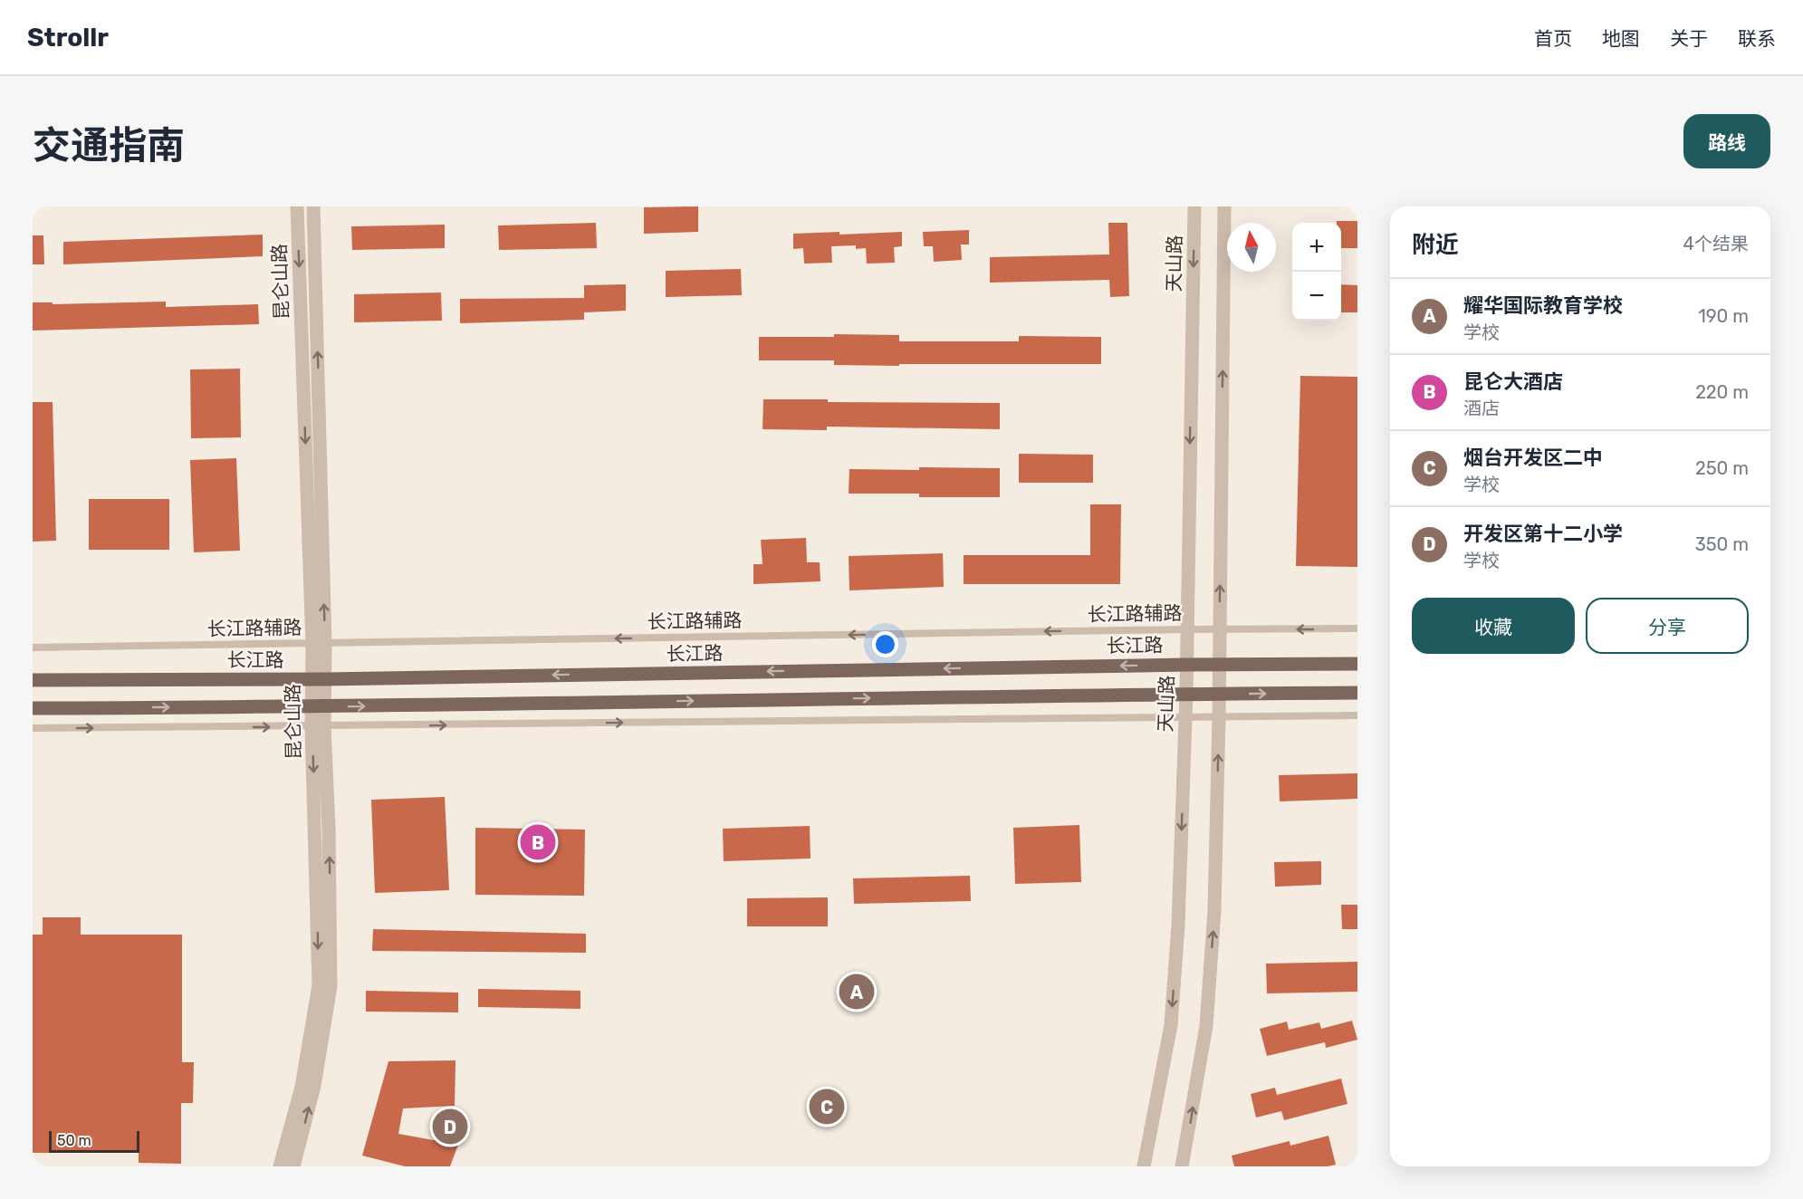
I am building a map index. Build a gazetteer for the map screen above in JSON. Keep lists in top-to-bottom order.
{
  "streets": {
    "main road": ["长江路"],
    "street": ["天山路", "昆仑山路"],
    "lane": ["长江路辅路"]
  },
  "crossings": [
    ["天山路", "长江路辅路"],
    ["天山路", "长江路"],
    ["昆仑山路", "长江路辅路"],
    ["昆仑山路", "长江路"]
  ],
  "one_way": ["长江路辅路"],
  "scale_bar": "50 m",
  "north": "top",
  "page": {
    "header": "Strollr",
    "nav": [
      "首页",
      "地图",
      "关于",
      "联系"
    ],
    "title": "交通指南",
    "buttons": [
      "路线",
      ["收藏", "分享"]
    ],
    "heading": ["附近", "4个结果"],
    "map_buttons": ["+", "−"],
    "list": [
      {
        "mark": "A",
        "name": "耀华国际教育学校",
        "note": "学校",
        "value": "190 m"
      },
      {
        "mark": "B",
        "name": "昆仑大酒店",
        "note": "酒店",
        "value": "220 m"
      },
      {
        "mark": "C",
        "name": "烟台开发区二中",
        "note": "学校",
        "value": "250 m"
      },
      {
        "mark": "D",
        "name": "开发区第十二小学",
        "note": "学校",
        "value": "350 m"
      }
    ],
    "pins": [
      "B",
      "A",
      "C",
      "D"
    ],
    "scale": "50 m"
  }
}
